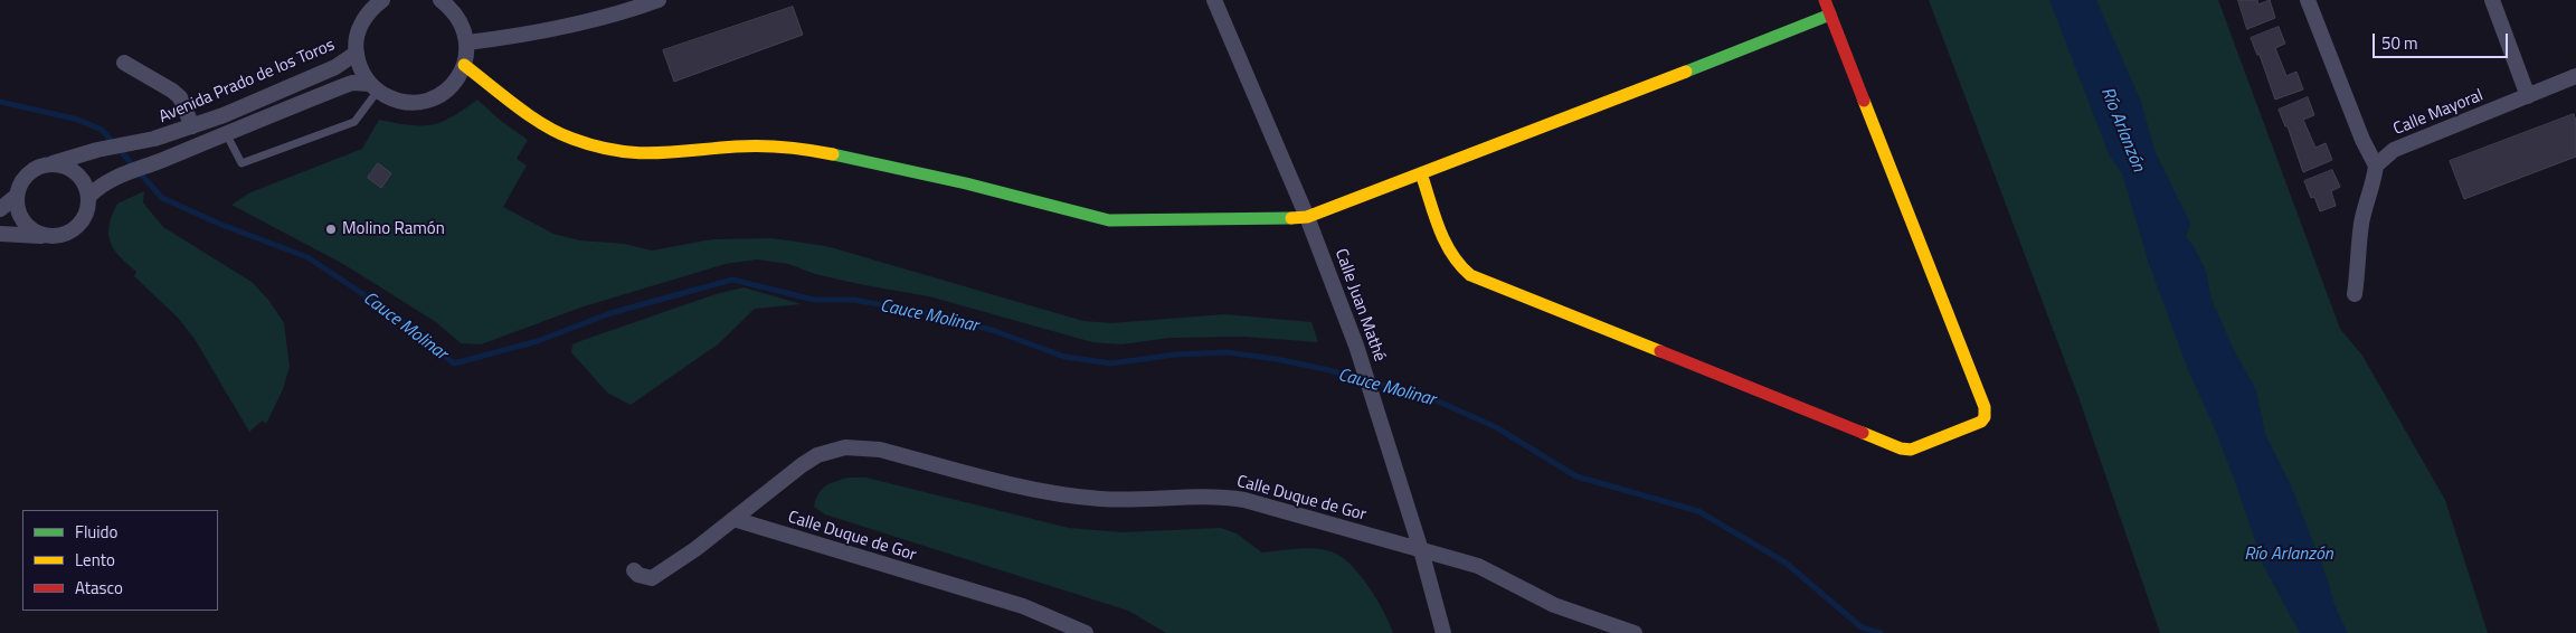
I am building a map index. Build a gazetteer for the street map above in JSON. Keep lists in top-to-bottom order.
{
  "streets": {
    "street": [
      "Avenida Prado de los Toros",
      "Calle Mayoral",
      "Calle Juan Mathé",
      "Calle Duque de Gor"
    ]
  },
  "crossings": [
    ["Calle Juan Mathé", "Calle Duque de Gor"]
  ],
  "water": ["Río Arlanzón", "Cauce Molinar"],
  "places": ["Molino Ramón"],
  "legend": ["Fluido", "Lento", "Atasco"],
  "scale_bar": "50 m"
}
